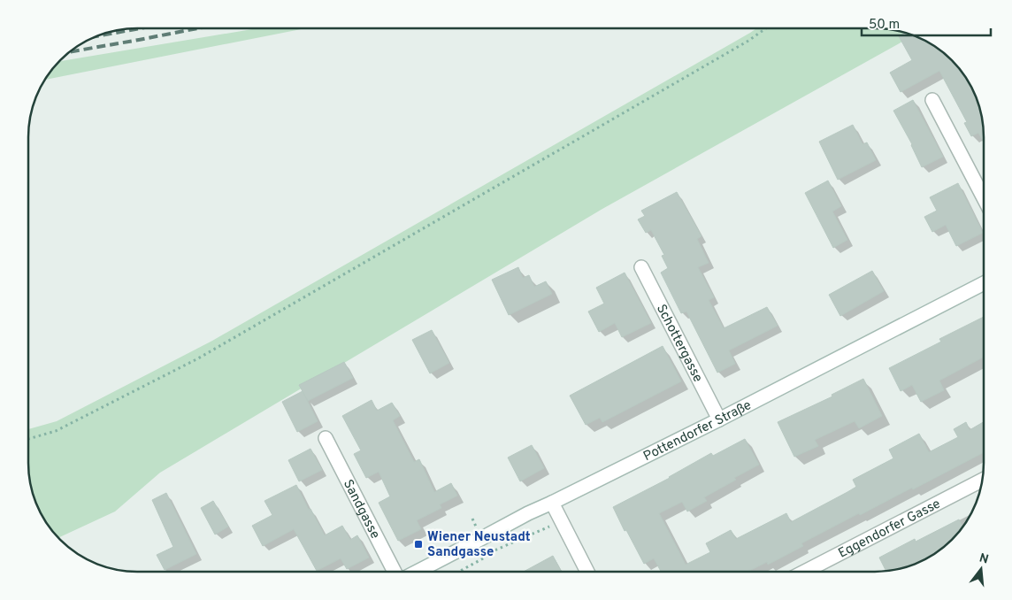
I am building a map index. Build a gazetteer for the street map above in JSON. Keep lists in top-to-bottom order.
{
  "streets": {
    "street": [
      "Schottergasse",
      "Pottendorfer Straße",
      "Sandgasse",
      "Eggendorfer Gasse"
    ]
  },
  "crossings": [
    ["Schottergasse", "Pottendorfer Straße"]
  ],
  "places": {
    "transit": ["Wiener Neustadt Sandgasse"]
  },
  "scale_bar": "50 m",
  "north": "top"
}
